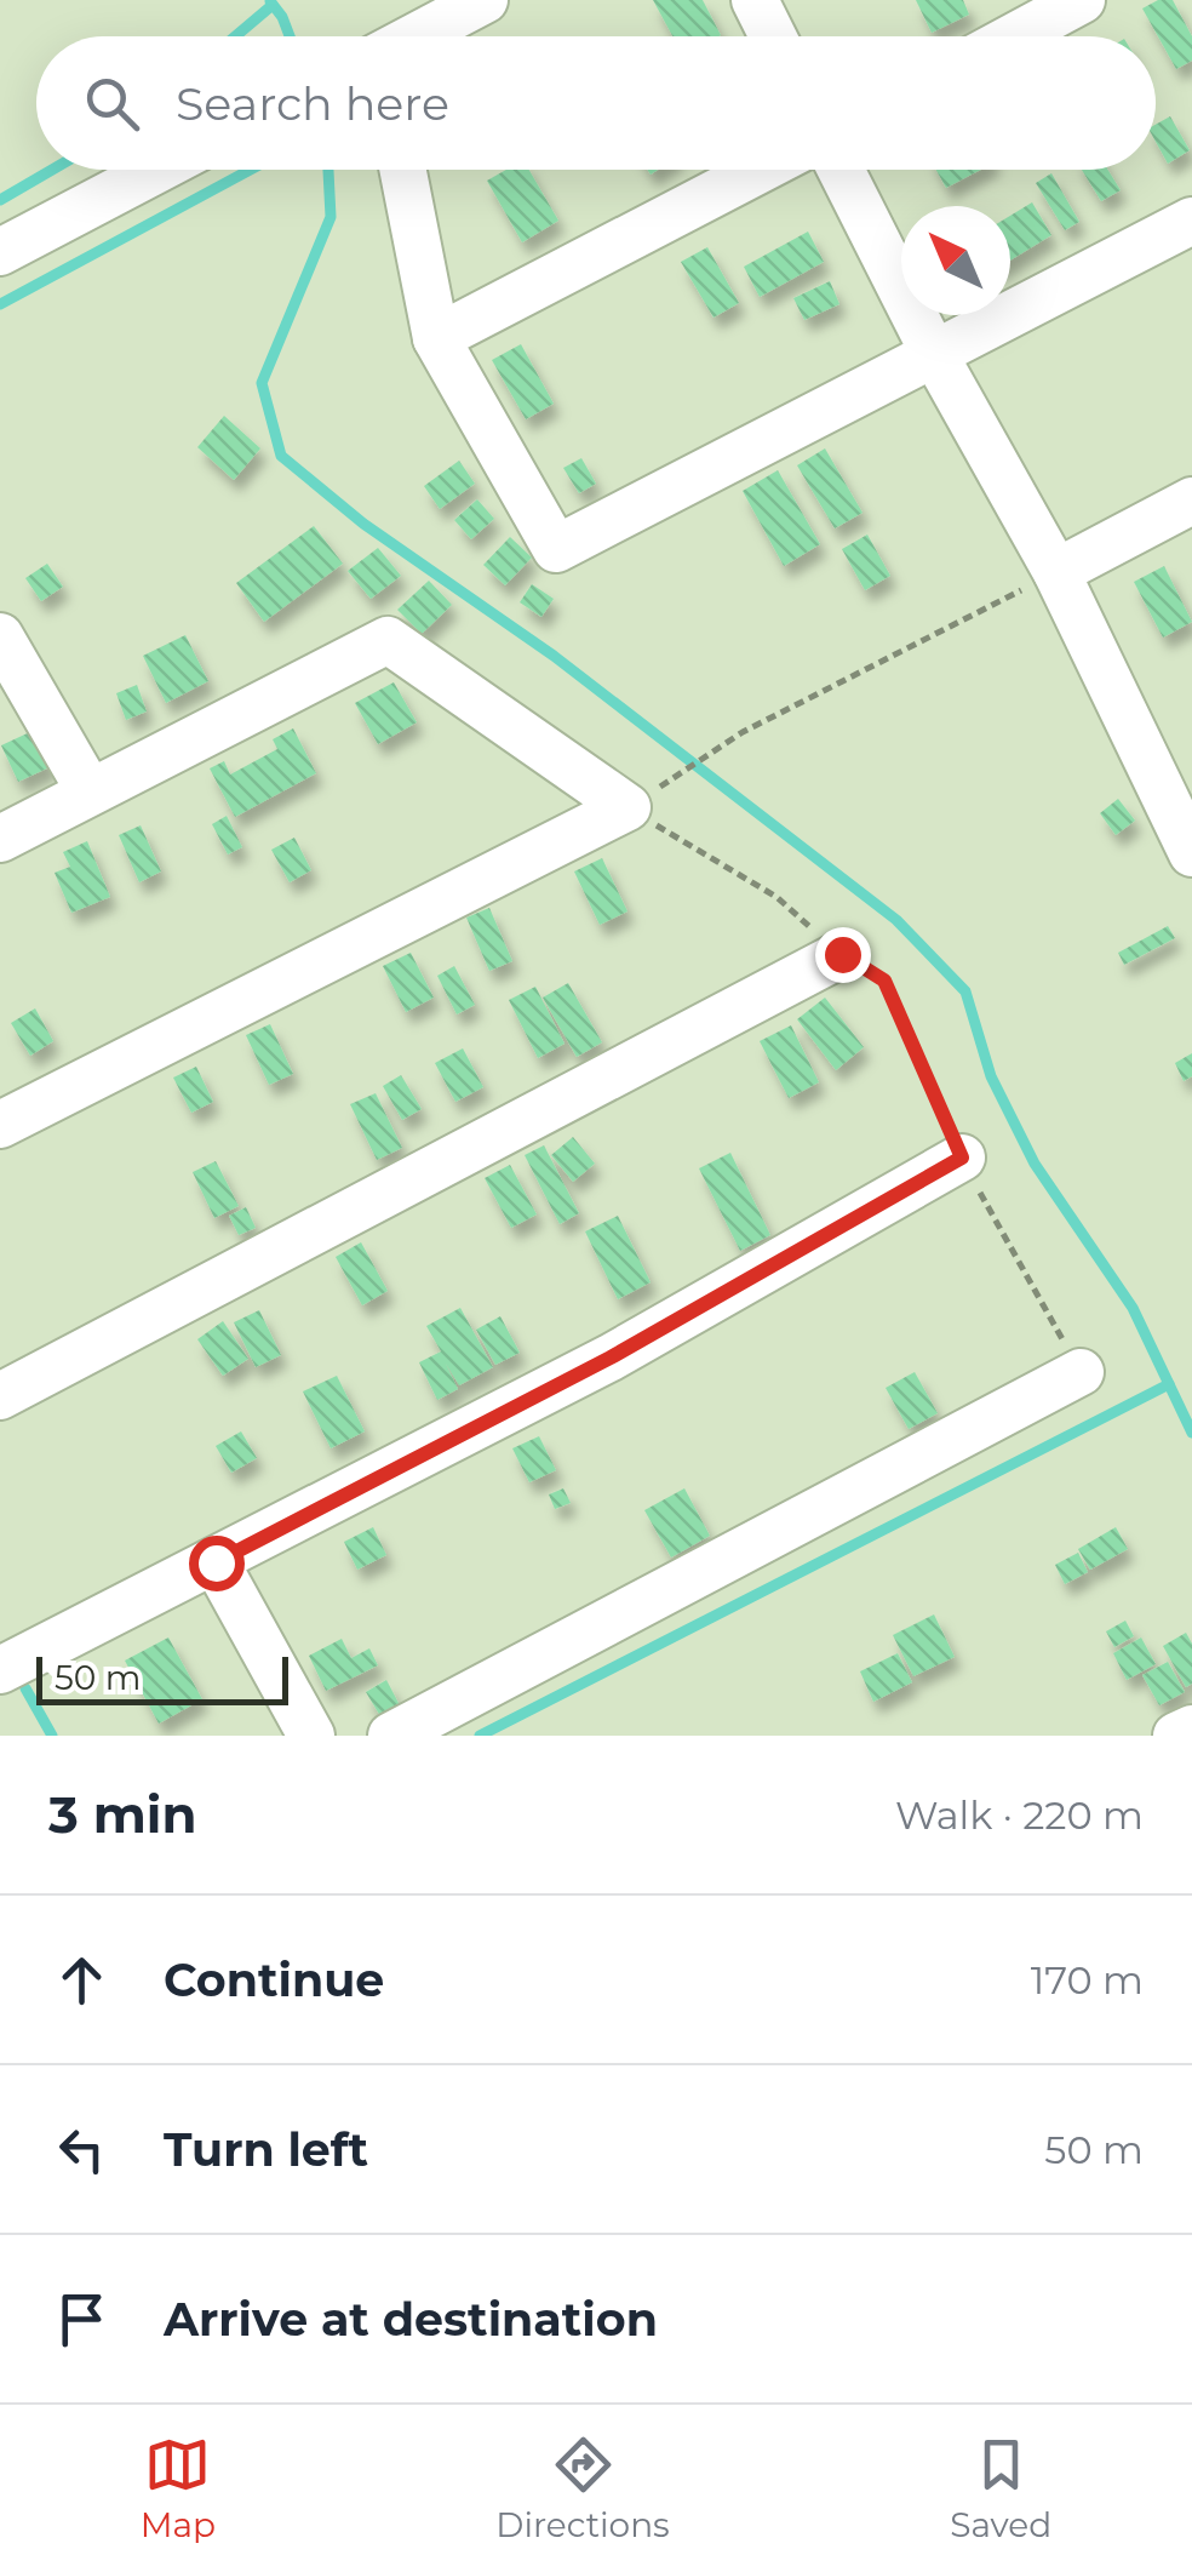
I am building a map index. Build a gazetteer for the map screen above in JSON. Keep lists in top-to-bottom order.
{
  "scale_bar": "50 m",
  "north": "top left",
  "page": {
    "search": "Search here",
    "scale": "50 m",
    "heading": ["3 min", "Walk · 220 m"],
    "list": [
      ["Continue", "170 m"],
      ["Turn left", "50 m"],
      "Arrive at destination"
    ],
    "nav": ["Map", "Directions", "Saved"]
  }
}
